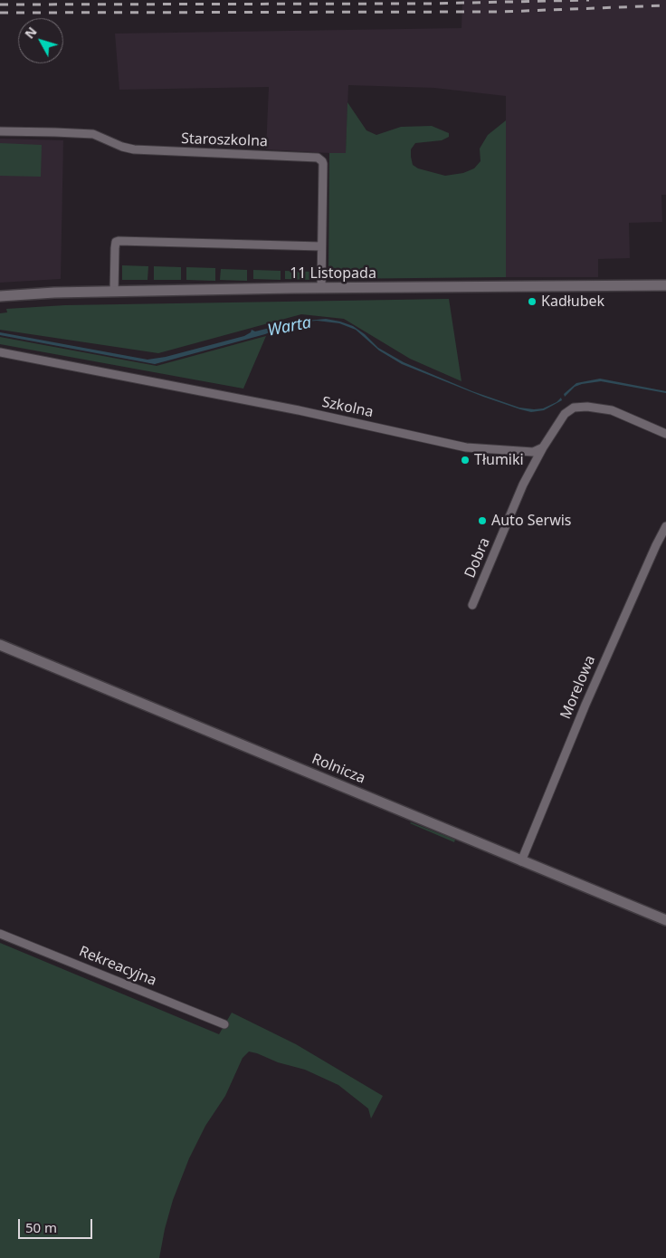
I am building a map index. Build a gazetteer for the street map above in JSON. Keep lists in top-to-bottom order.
{
  "streets": {
    "street": [
      "Staroszkolna",
      "11 Listopada",
      "Szkolna",
      "Dobra",
      "Morelowa",
      "Rolnicza",
      "Rekreacyjna"
    ]
  },
  "crossings": [
    ["Staroszkolna", "11 Listopada"],
    ["Szkolna", "Dobra"],
    ["Morelowa", "Rolnicza"]
  ],
  "water": ["Warta"],
  "places": ["Kadłubek", "Tłumiki", "Auto Serwis"],
  "scale_bar": "50 m",
  "north": "top left"
}
